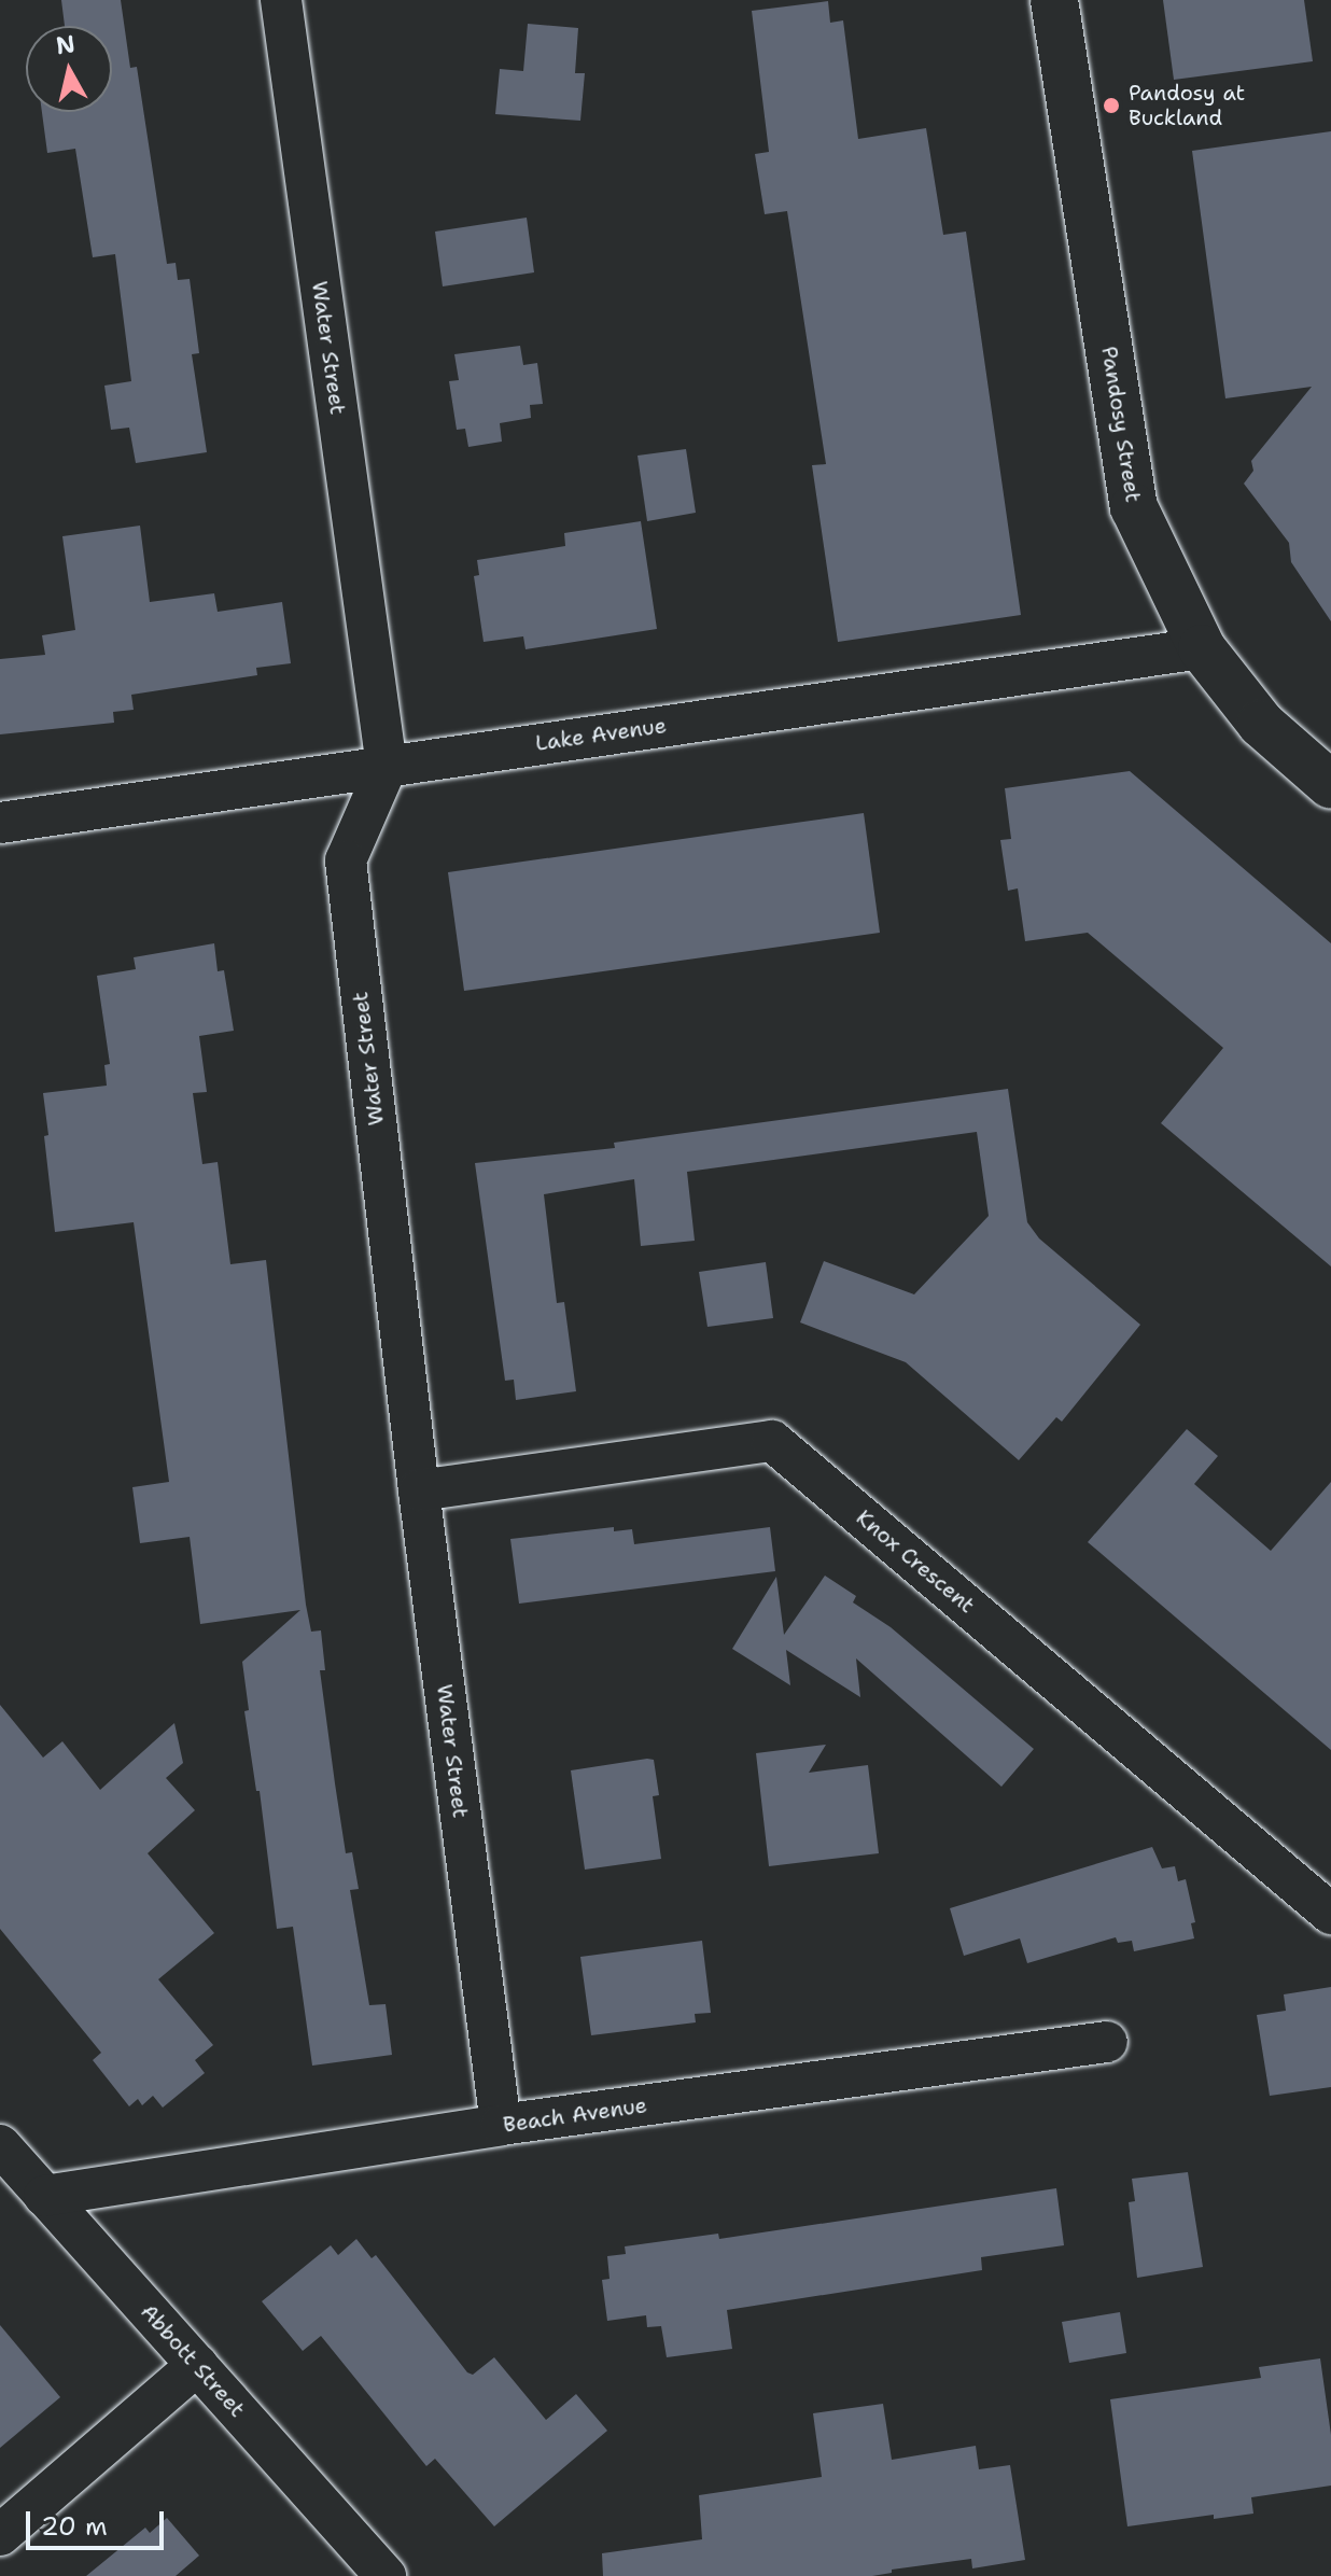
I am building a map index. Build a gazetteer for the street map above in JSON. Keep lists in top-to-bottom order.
{
  "streets": {
    "main road": ["Pandosy Street"],
    "street": [
      "Water Street",
      "Lake Avenue",
      "Knox Crescent",
      "Beach Avenue",
      "Abbott Street"
    ]
  },
  "crossings": [
    ["Water Street", "Lake Avenue"],
    ["Water Street", "Knox Crescent"],
    ["Water Street", "Beach Avenue"],
    ["Pandosy Street", "Lake Avenue"],
    ["Beach Avenue", "Abbott Street"]
  ],
  "places": ["Pandosy at Buckland"],
  "scale_bar": "20 m",
  "north": "top"
}
